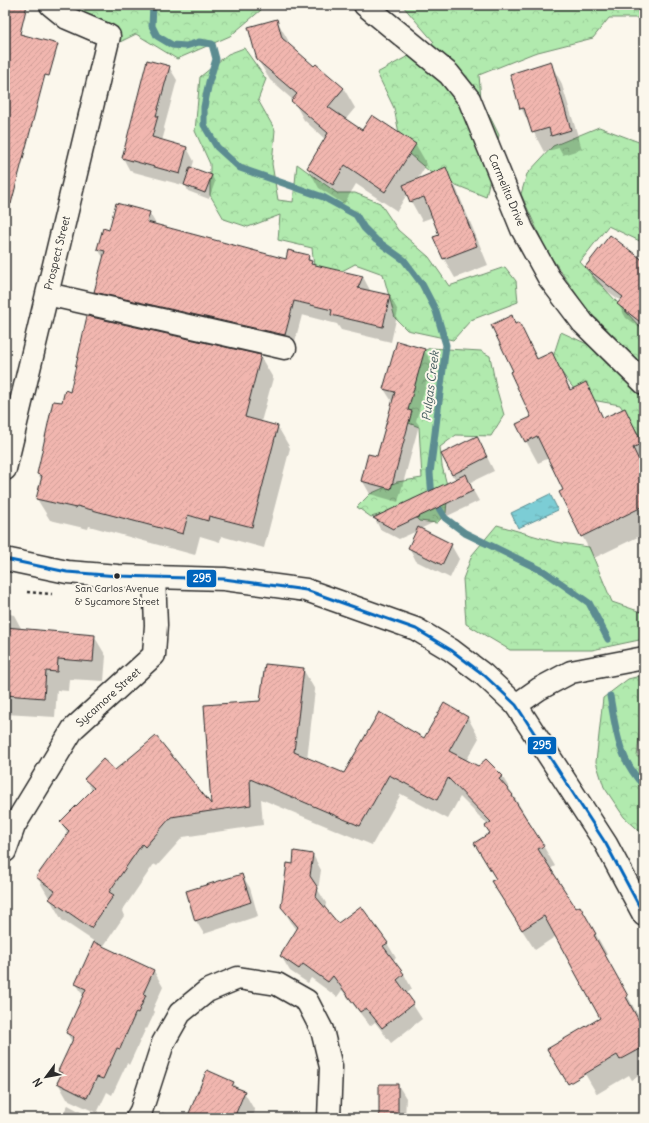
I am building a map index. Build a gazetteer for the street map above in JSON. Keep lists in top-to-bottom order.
{
  "streets": {
    "street": ["Carmelita Drive", "Prospect Street", "Sycamore Street"]
  },
  "water": ["Pulgas Creek"],
  "places": ["San Carlos Avenue & Sycamore Street"],
  "lines": ["transit line 295"],
  "north": "bottom left"
}
